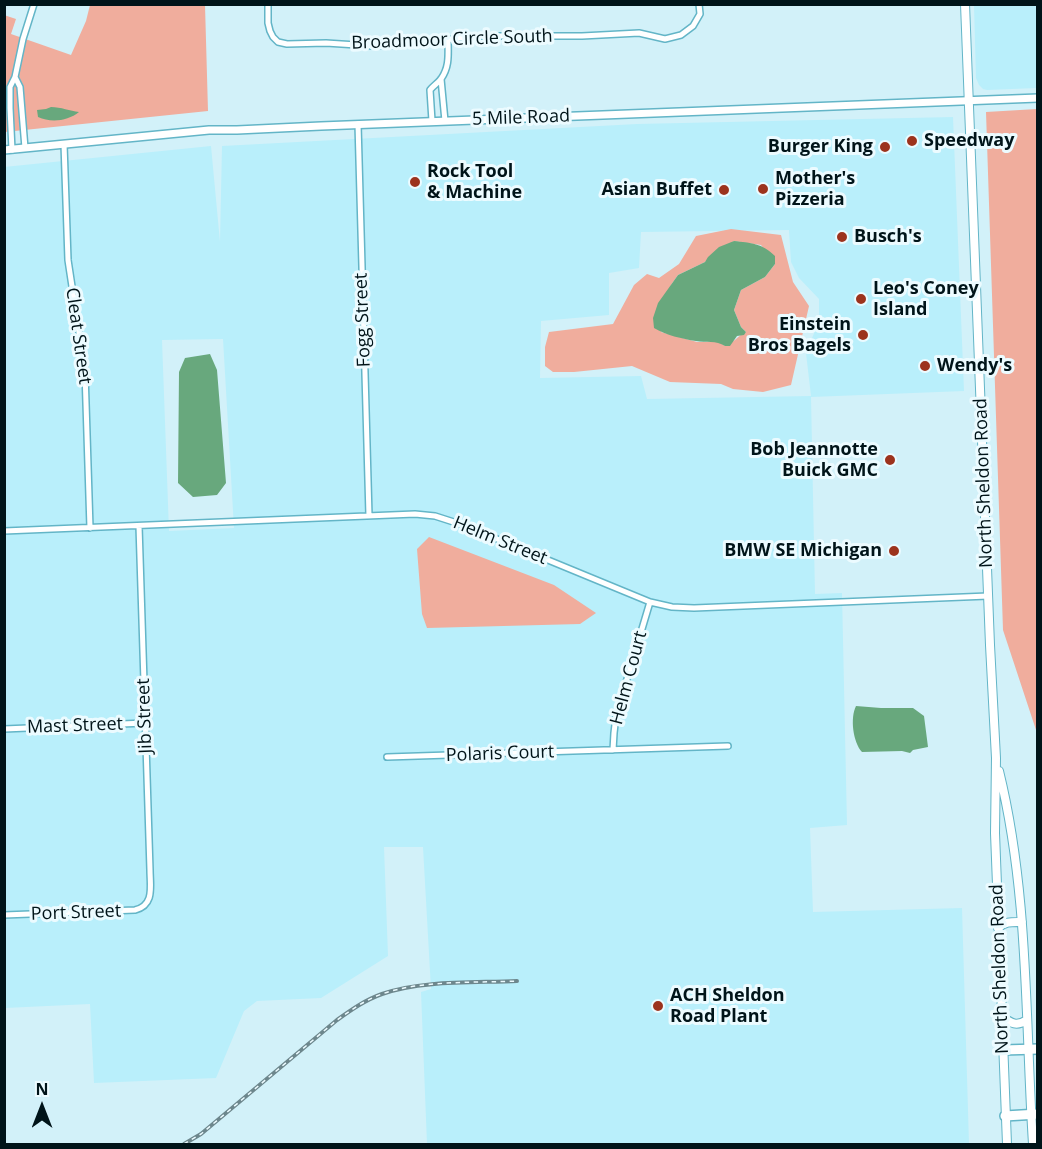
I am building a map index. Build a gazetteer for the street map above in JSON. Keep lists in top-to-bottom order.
{
  "streets": {
    "main road": ["North Sheldon Road"],
    "street": [
      "Broadmoor Circle South",
      "5 Mile Road",
      "Fogg Street",
      "Cleat Street",
      "Helm Street",
      "Helm Court",
      "Jib Street",
      "Mast Street",
      "Polaris Court",
      "Port Street"
    ]
  },
  "crossings": [
    ["5 Mile Road", "Fogg Street"],
    ["5 Mile Road", "Cleat Street"],
    ["5 Mile Road", "North Sheldon Road"],
    ["Fogg Street", "Helm Street"],
    ["Cleat Street", "Helm Street"],
    ["North Sheldon Road", "Helm Street"],
    ["Helm Street", "Helm Court"],
    ["Helm Street", "Jib Street"],
    ["Helm Court", "Polaris Court"],
    ["Jib Street", "Mast Street"],
    ["Jib Street", "Port Street"]
  ],
  "places": [
    "Speedway",
    "Burger King",
    "Rock Tool & Machine",
    "Mother's Pizzeria",
    "Asian Buffet",
    "Busch's",
    "Leo's Coney Island",
    "Einstein Bros Bagels",
    "Wendy's",
    "Bob Jeannotte Buick GMC",
    "BMW SE Michigan",
    "ACH Sheldon Road Plant"
  ],
  "north": "top"
}
